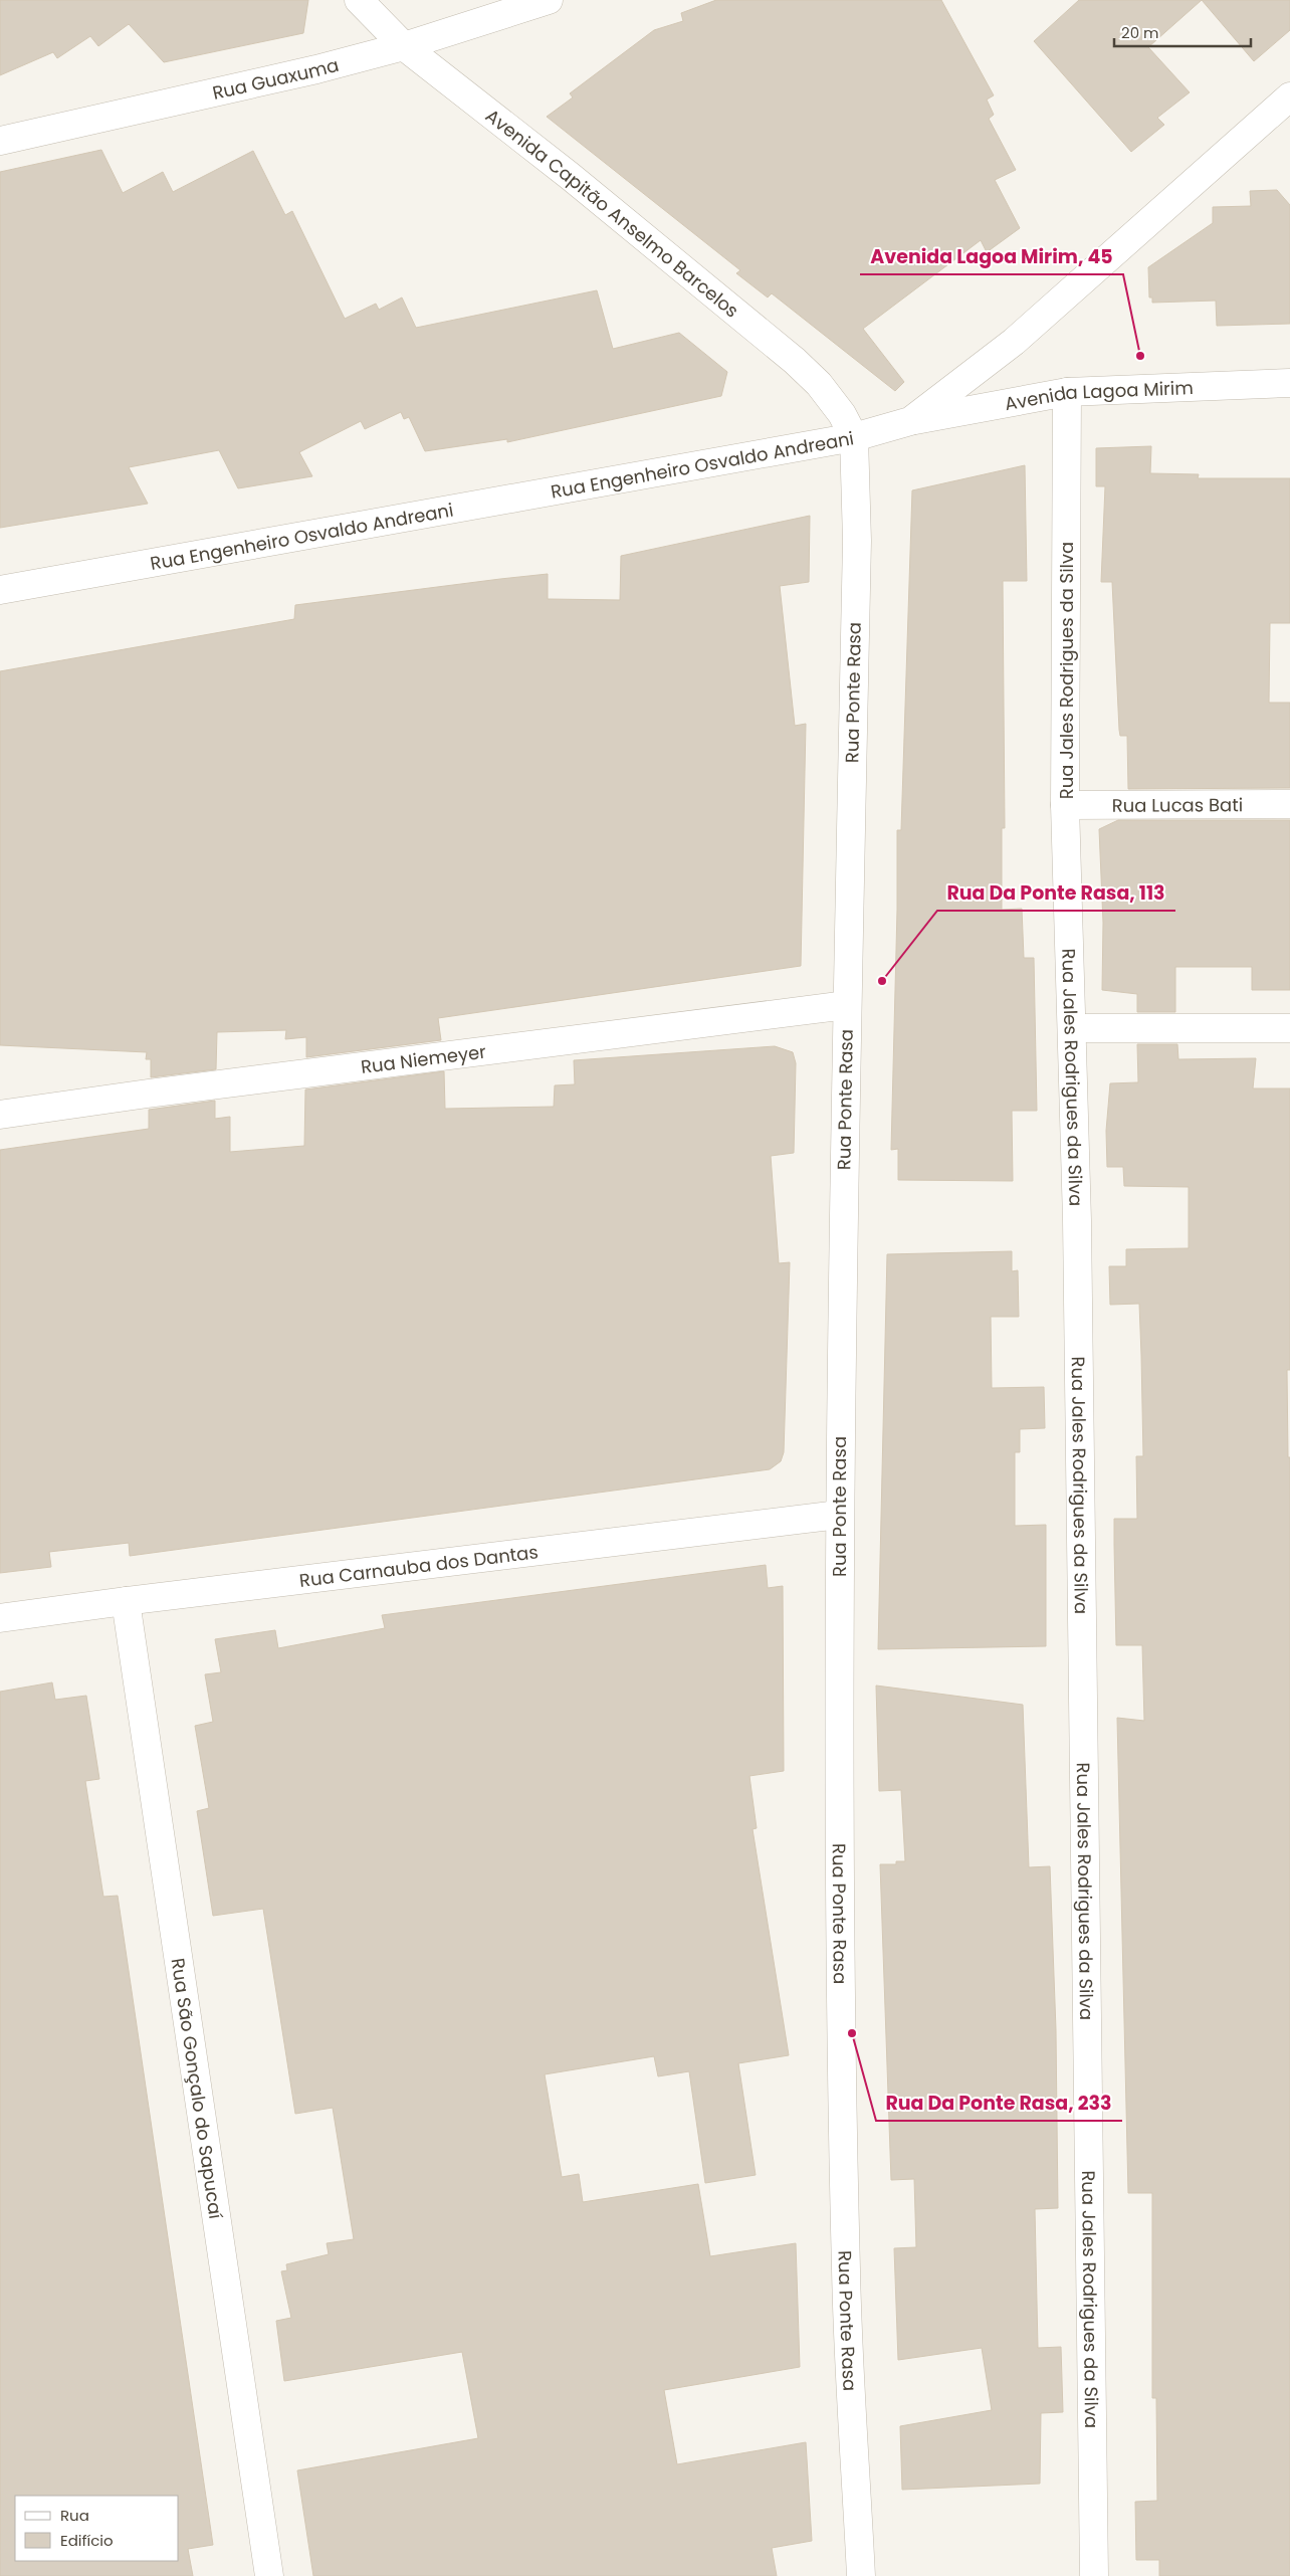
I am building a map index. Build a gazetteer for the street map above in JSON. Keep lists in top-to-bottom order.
{
  "streets": {
    "street": [
      "Rua Guaxuma",
      "Avenida Capitão Anselmo Barcelos",
      "Avenida Lagoa Mirim",
      "Rua Engenheiro Osvaldo Andreani",
      "Rua Jales Rodrigues da Silva",
      "Rua Ponte Rasa",
      "Rua Lucas Bati",
      "Rua Niemeyer",
      "Rua Carnauba dos Dantas",
      "Rua São Gonçalo do Sapucaí"
    ]
  },
  "crossings": [
    ["Rua Guaxuma", "Avenida Capitão Anselmo Barcelos"],
    ["Avenida Capitão Anselmo Barcelos", "Rua Engenheiro Osvaldo Andreani"],
    ["Avenida Capitão Anselmo Barcelos", "Rua Ponte Rasa"],
    ["Avenida Lagoa Mirim", "Rua Engenheiro Osvaldo Andreani"],
    ["Avenida Lagoa Mirim", "Rua Jales Rodrigues da Silva"],
    ["Rua Engenheiro Osvaldo Andreani", "Rua Ponte Rasa"],
    ["Rua Jales Rodrigues da Silva", "Rua Lucas Bati"],
    ["Rua Ponte Rasa", "Rua Niemeyer"],
    ["Rua Ponte Rasa", "Rua Carnauba dos Dantas"],
    ["Rua Carnauba dos Dantas", "Rua São Gonçalo do Sapucaí"]
  ],
  "places": ["Avenida Lagoa Mirim, 45", "Rua Da Ponte Rasa, 113", "Rua Da Ponte Rasa, 233"],
  "legend": ["Rua", "Edifício"],
  "scale_bar": "20 m"
}
